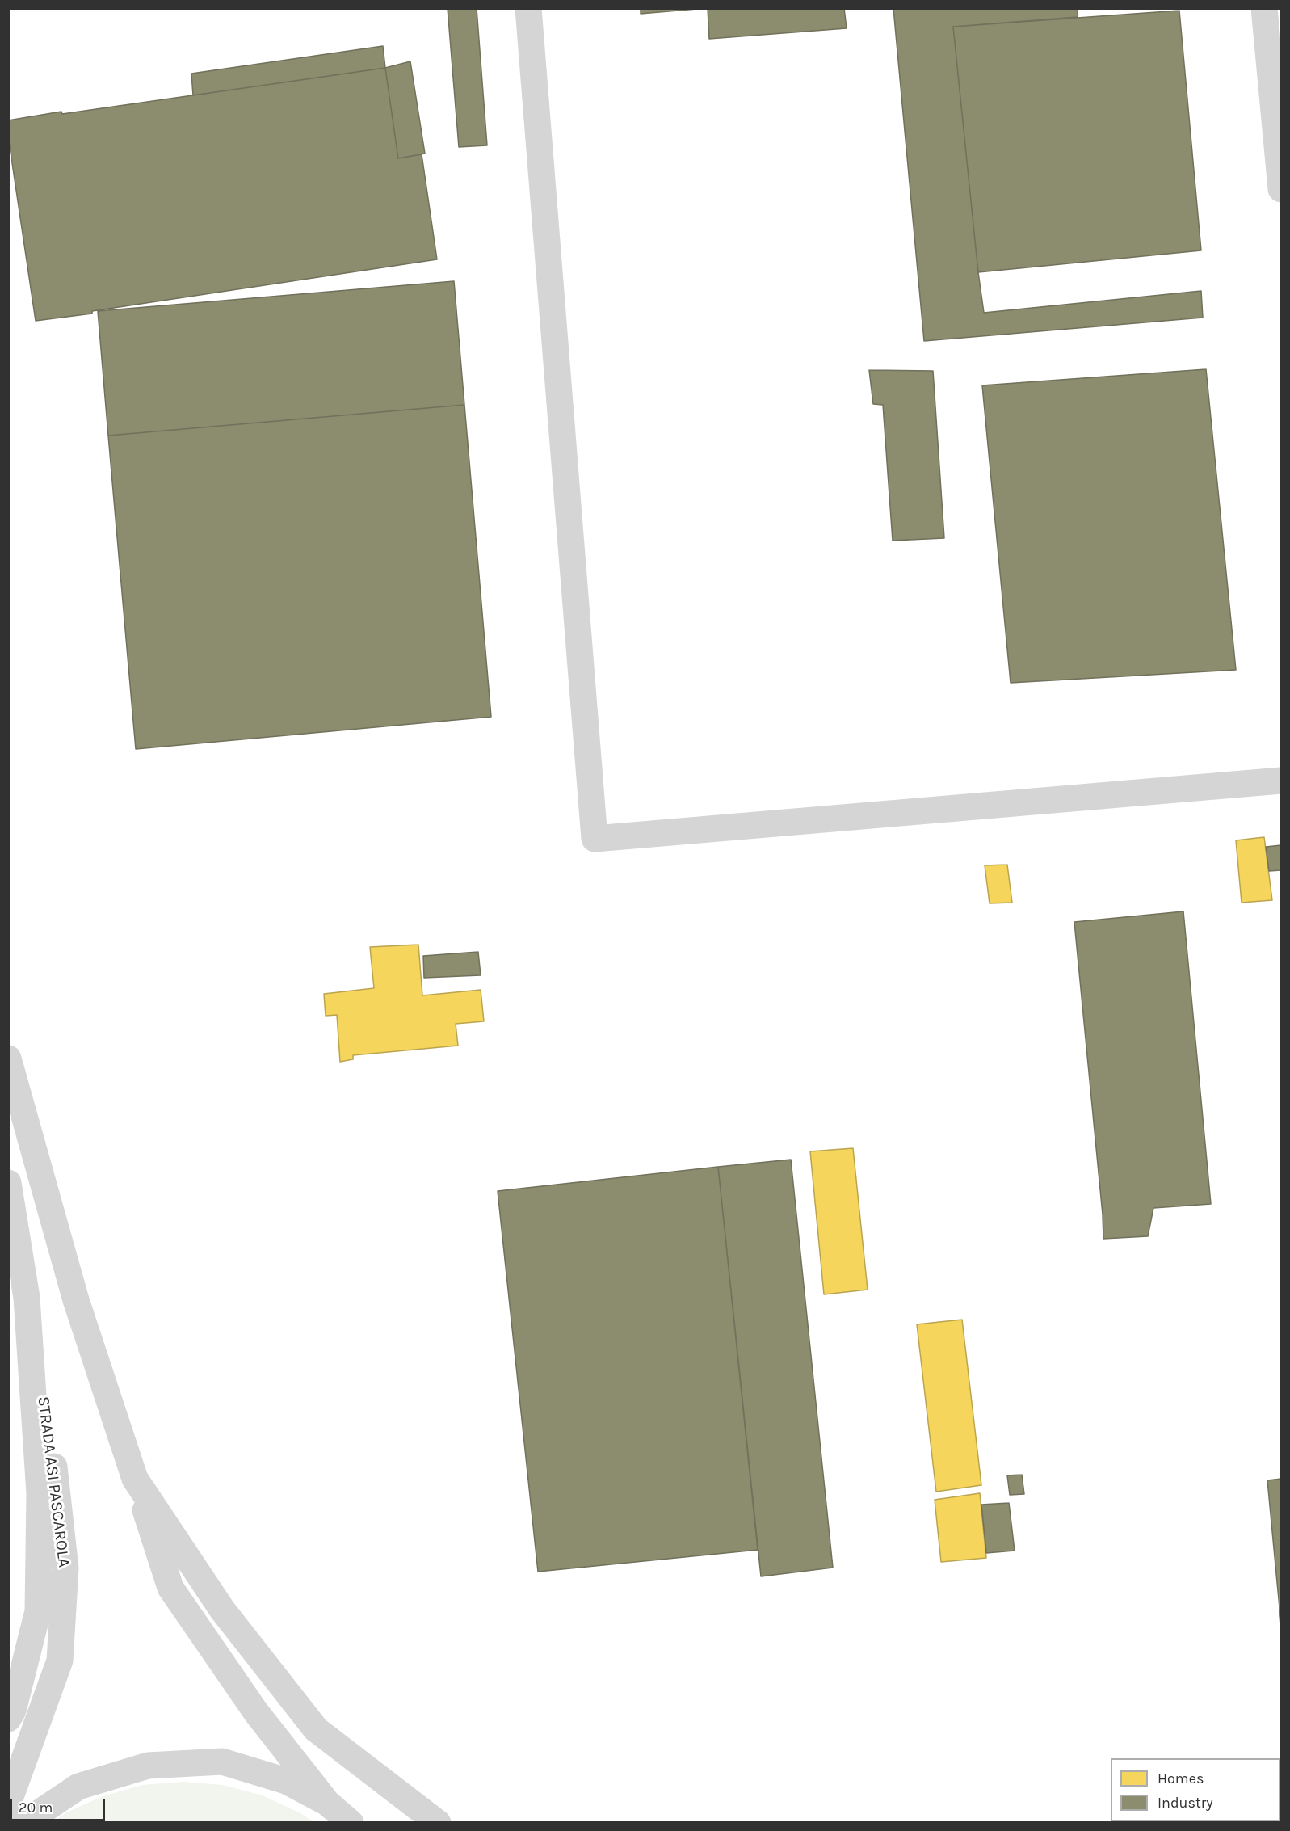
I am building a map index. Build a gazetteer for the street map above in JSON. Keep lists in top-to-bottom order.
{
  "streets": {
    "street": ["STRADA ASI PASCAROLA"]
  },
  "legend": ["Homes", "Industry"],
  "scale_bar": "20 m"
}
